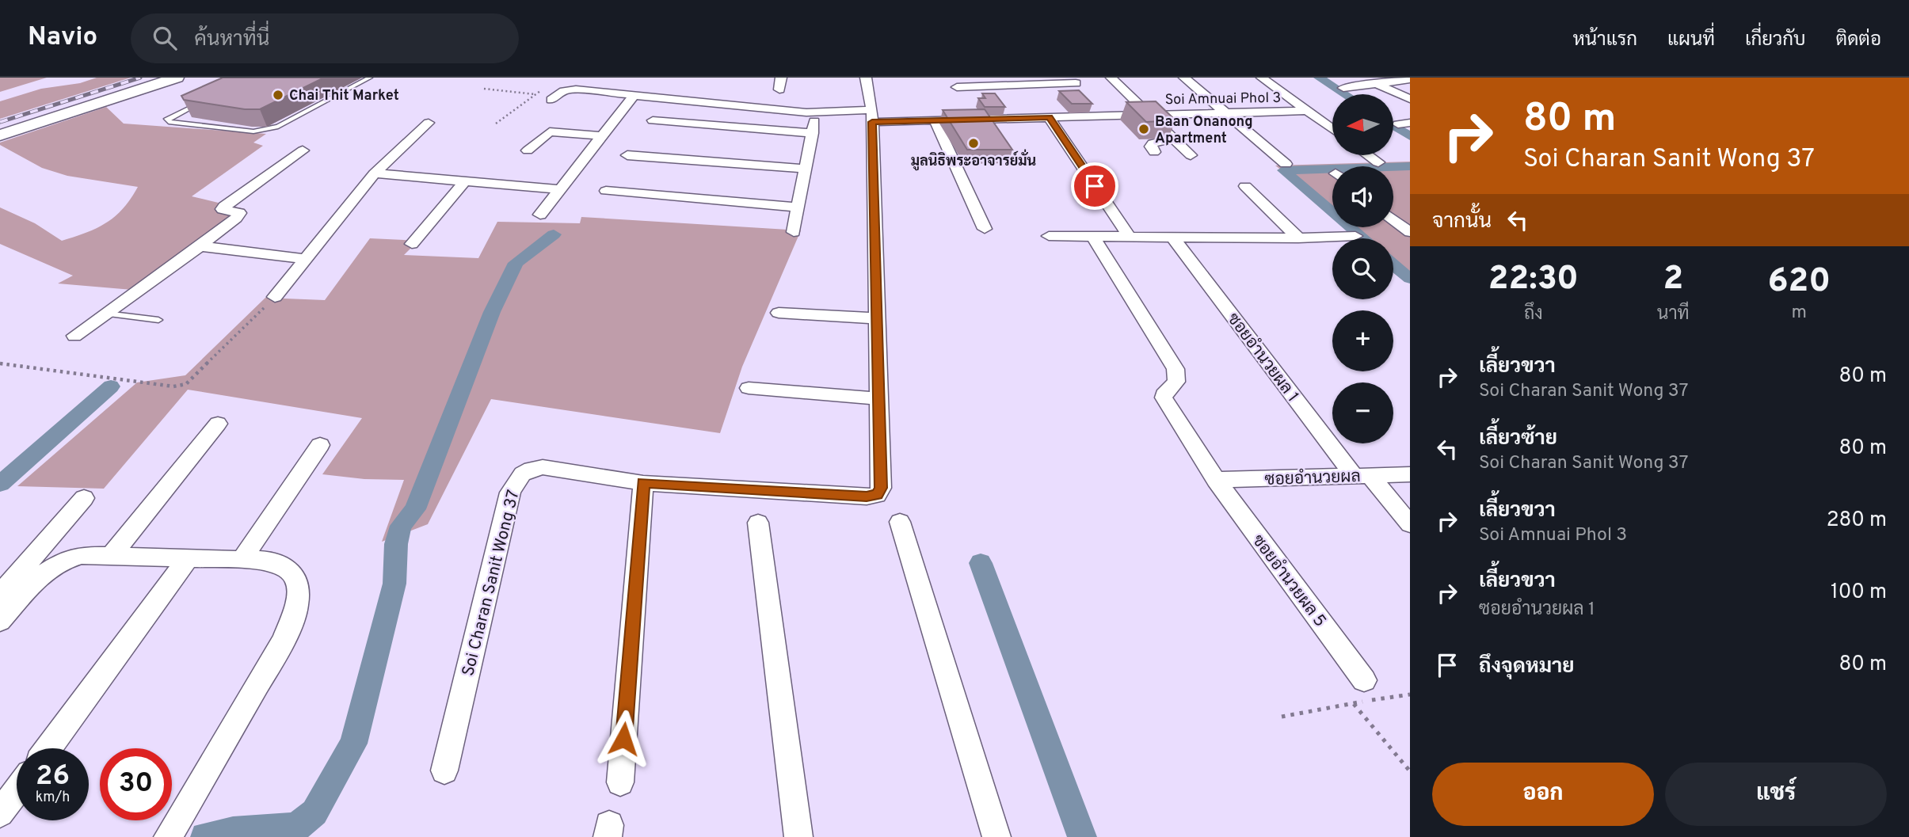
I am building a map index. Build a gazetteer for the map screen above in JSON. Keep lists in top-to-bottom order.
{
  "streets": {
    "street": [
      "Soi Amnuai Phol 3",
      "ซอยอำนวยผล 1",
      "ซอยอำนวยผล",
      "ซอยอำนวยผล 5",
      "Soi Charan Sanit Wong 37"
    ]
  },
  "crossings": [
    ["Soi Amnuai Phol 3", "Soi Charan Sanit Wong 37"],
    ["ซอยอำนวยผล 1", "ซอยอำนวยผล"],
    ["ซอยอำนวยผล", "ซอยอำนวยผล 5"]
  ],
  "places": ["Chai Thit Market", "Baan Onanong Apartment", "มูลนิธิพระอาจารย์มั่น"],
  "north": "left",
  "page": {
    "header": "Navio",
    "search": "ค้นหาที่นี่",
    "nav": [
      "หน้าแรก",
      "แผนที่",
      "เกี่ยวกับ",
      "ติดต่อ"
    ],
    "turn": ["80 m", "Soi Charan Sanit Wong 37"],
    "map_buttons": ["+", "−"],
    "then": "จากนั้น",
    "eta": [
      "22:30",
      "ถึง",
      "2",
      "นาที",
      "620",
      "m"
    ],
    "list": [
      {
        "name": "เลี้ยวขวา",
        "note": "Soi Charan Sanit Wong 37",
        "value": "80 m"
      },
      {
        "name": "เลี้ยวซ้าย",
        "note": "Soi Charan Sanit Wong 37",
        "value": "80 m"
      },
      {
        "name": "เลี้ยวขวา",
        "note": "Soi Amnuai Phol 3",
        "value": "280 m"
      },
      {
        "name": "เลี้ยวขวา",
        "note": "ซอยอำนวยผล 1",
        "value": "100 m"
      },
      {
        "name": "ถึงจุดหมาย",
        "value": "80 m"
      }
    ],
    "speed": "26 km/h",
    "limit": "30",
    "buttons": ["ออก", "แชร์"]
  }
}
